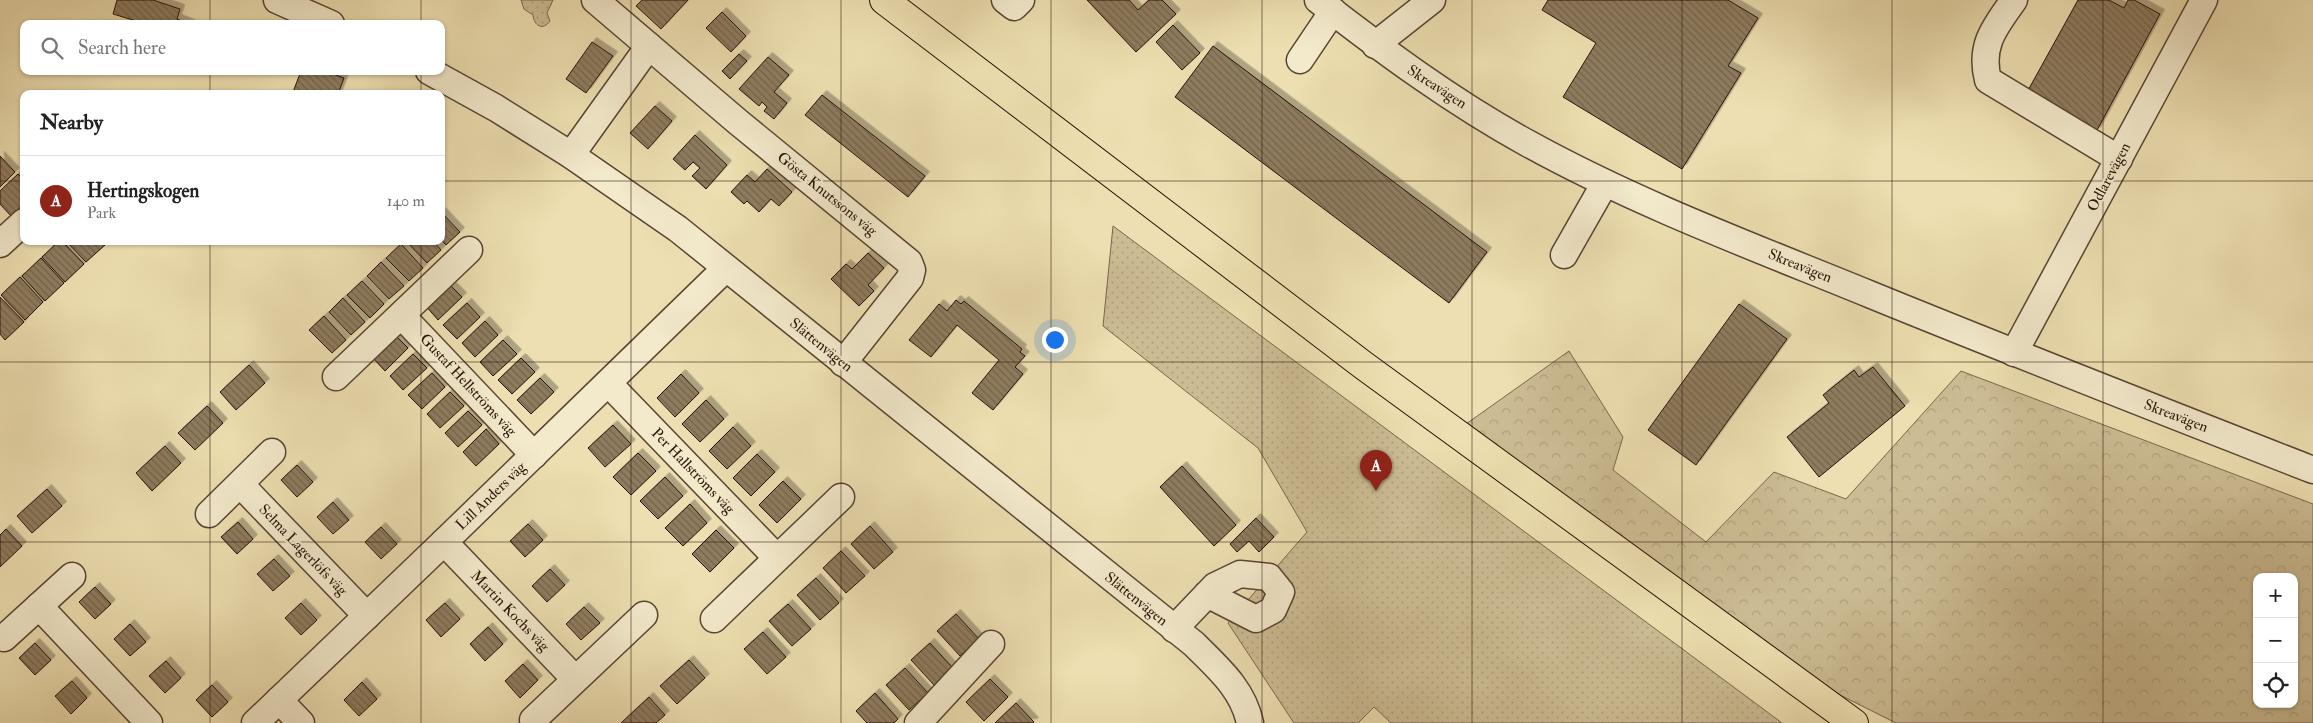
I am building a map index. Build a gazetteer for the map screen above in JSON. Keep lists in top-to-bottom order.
{
  "streets": {
    "street": [
      "Skreavägen",
      "Odlarevägen",
      "Gösta Knutssons väg",
      "Slättenvägen",
      "Gustaf Hellströms väg",
      "Per Hallströms väg",
      "Lill Anders väg",
      "Selma Lagerlöfs väg",
      "Martin Kochs väg"
    ]
  },
  "crossings": [
    ["Skreavägen", "Odlarevägen"],
    ["Gösta Knutssons väg", "Slättenvägen"],
    ["Slättenvägen", "Lill Anders väg"],
    ["Gustaf Hellströms väg", "Lill Anders väg"],
    ["Per Hallströms väg", "Lill Anders väg"],
    ["Lill Anders väg", "Selma Lagerlöfs väg"],
    ["Lill Anders väg", "Martin Kochs väg"]
  ],
  "page": {
    "search": "Search here",
    "heading": "Nearby",
    "list": [
      {
        "mark": "A",
        "name": "Hertingskogen",
        "note": "Park",
        "value": "140 m"
      }
    ],
    "pins": "A",
    "map_buttons": ["+", "−"]
  }
}
